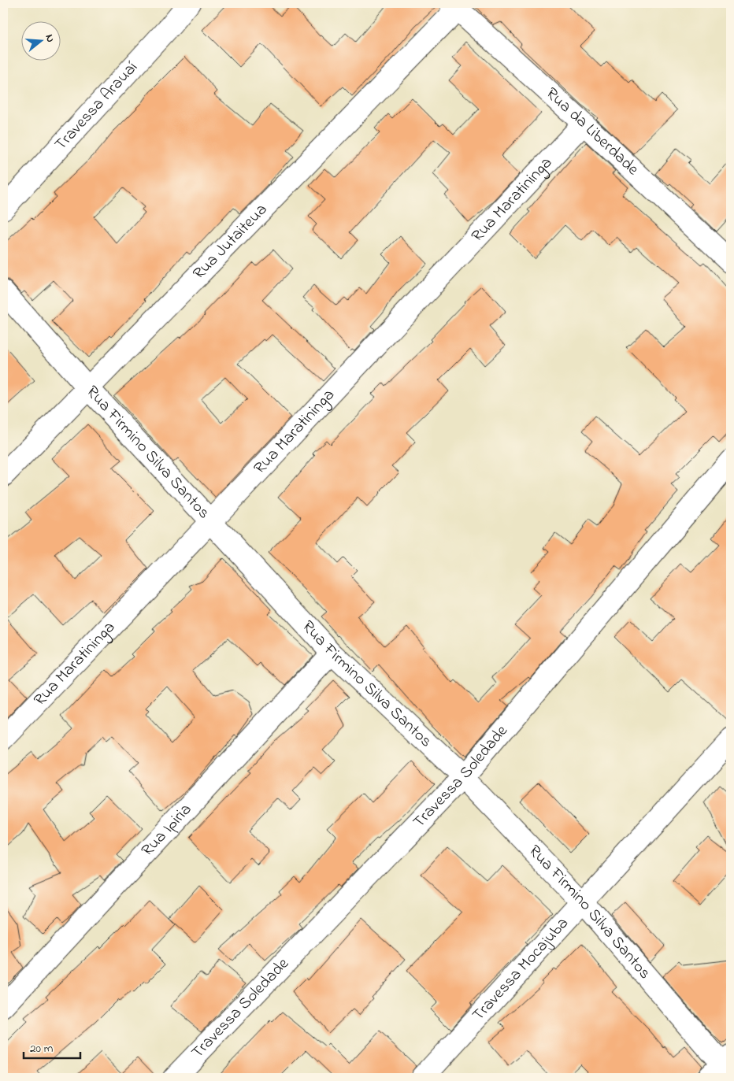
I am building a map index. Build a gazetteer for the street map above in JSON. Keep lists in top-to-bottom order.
{
  "streets": {
    "street": [
      "Travessa Arauaí",
      "Rua da Liberdade",
      "Rua Maratininga",
      "Rua Jutaiteua",
      "Rua Firmino Silva Santos",
      "Travessa Soledade",
      "Rua Ipiria",
      "Travessa Mocajuba"
    ]
  },
  "crossings": [
    ["Rua da Liberdade", "Rua Maratininga"],
    ["Rua da Liberdade", "Rua Jutaiteua"],
    ["Rua Maratininga", "Rua Firmino Silva Santos"],
    ["Rua Jutaiteua", "Rua Firmino Silva Santos"],
    ["Rua Firmino Silva Santos", "Travessa Soledade"],
    ["Rua Firmino Silva Santos", "Rua Ipiria"],
    ["Rua Firmino Silva Santos", "Travessa Mocajuba"]
  ],
  "scale_bar": "20 m",
  "north": "right"
}
